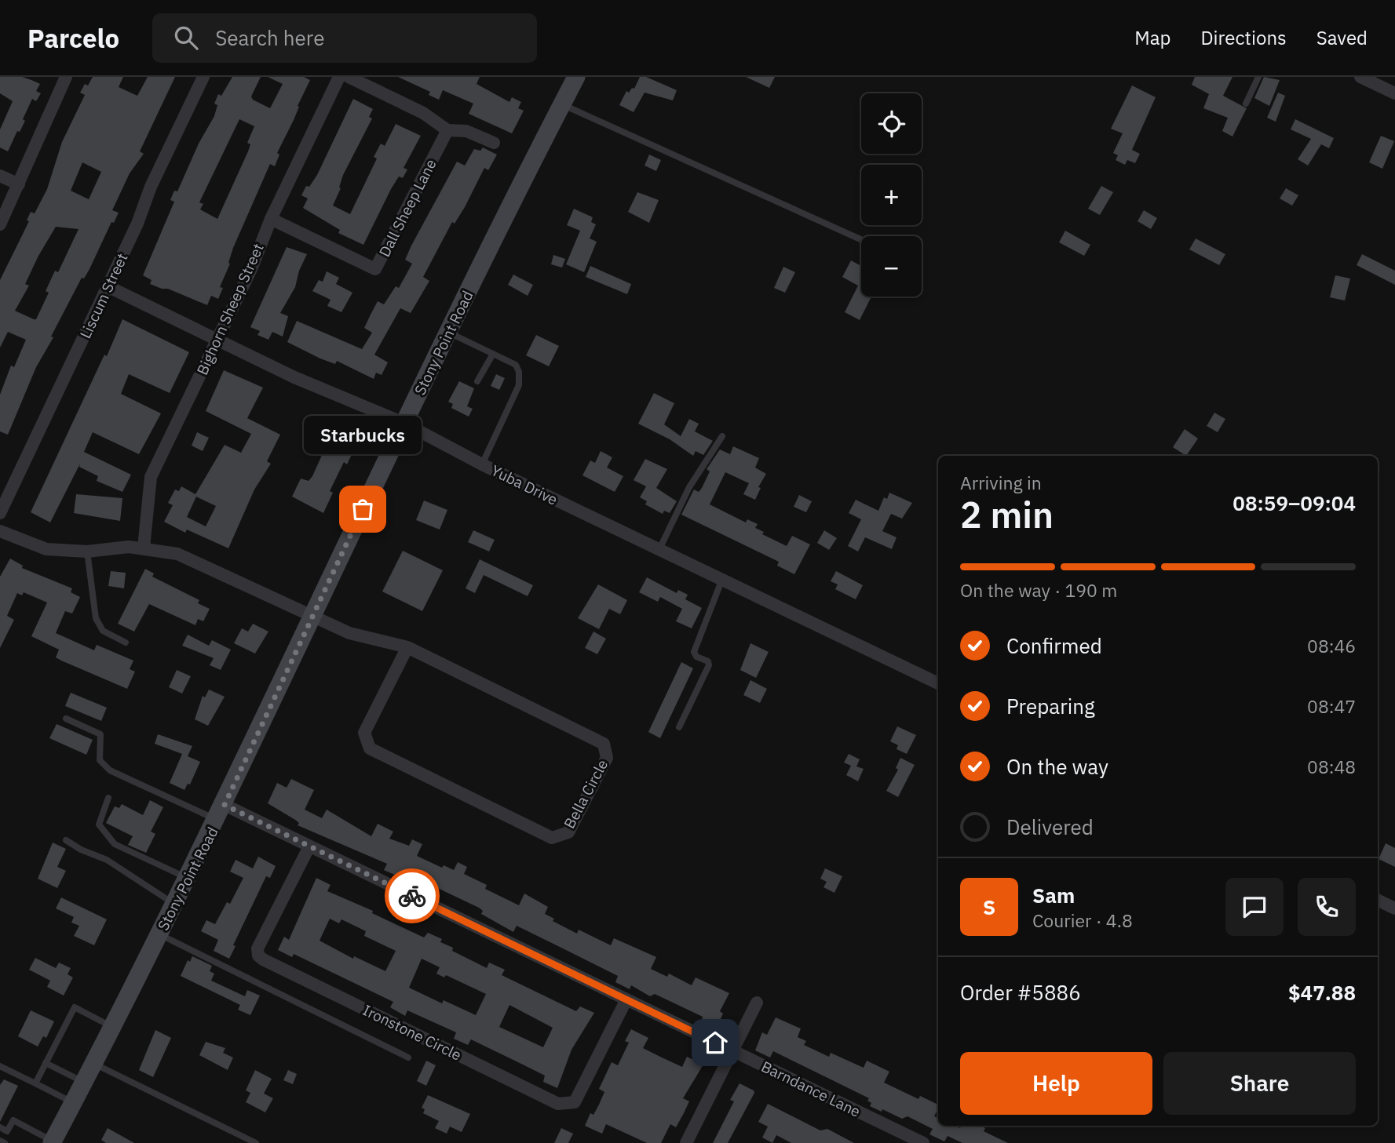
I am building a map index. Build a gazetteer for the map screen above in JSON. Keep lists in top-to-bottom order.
{
  "streets": {
    "main road": ["Stony Point Road"],
    "street": [
      "Dall Sheep Lane",
      "Liscum Street",
      "Bighorn Sheep Street",
      "Yuba Drive",
      "Bella Circle",
      "Ironstone Circle",
      "Barndance Lane"
    ]
  },
  "crossings": [
    ["Dall Sheep Lane", "Bighorn Sheep Street"],
    ["Liscum Street", "Yuba Drive"],
    ["Bighorn Sheep Street", "Yuba Drive"],
    ["Bighorn Sheep Street", "Bella Circle"],
    ["Stony Point Road", "Yuba Drive"],
    ["Stony Point Road", "Bella Circle"],
    ["Stony Point Road", "Barndance Lane"],
    ["Ironstone Circle", "Barndance Lane"]
  ],
  "places": ["Starbucks"],
  "page": {
    "header": "Parcelo",
    "search": "Search here",
    "nav": ["Map", "Directions", "Saved"],
    "map_buttons": ["+", "−"],
    "bubble": "Starbucks",
    "heading": ["2 min", "Arriving in", "08:59–09:04"],
    "panel": [
      "Sam",
      "Courier · 4.8",
      "Order #5886",
      "$47.88"
    ],
    "bar": "On the way · 190 m",
    "list": [
      ["Confirmed", "08:46"],
      ["Preparing", "08:47"],
      ["On the way", "08:48"],
      "Delivered"
    ],
    "round": "S",
    "buttons": ["Help", "Share"]
  }
}
